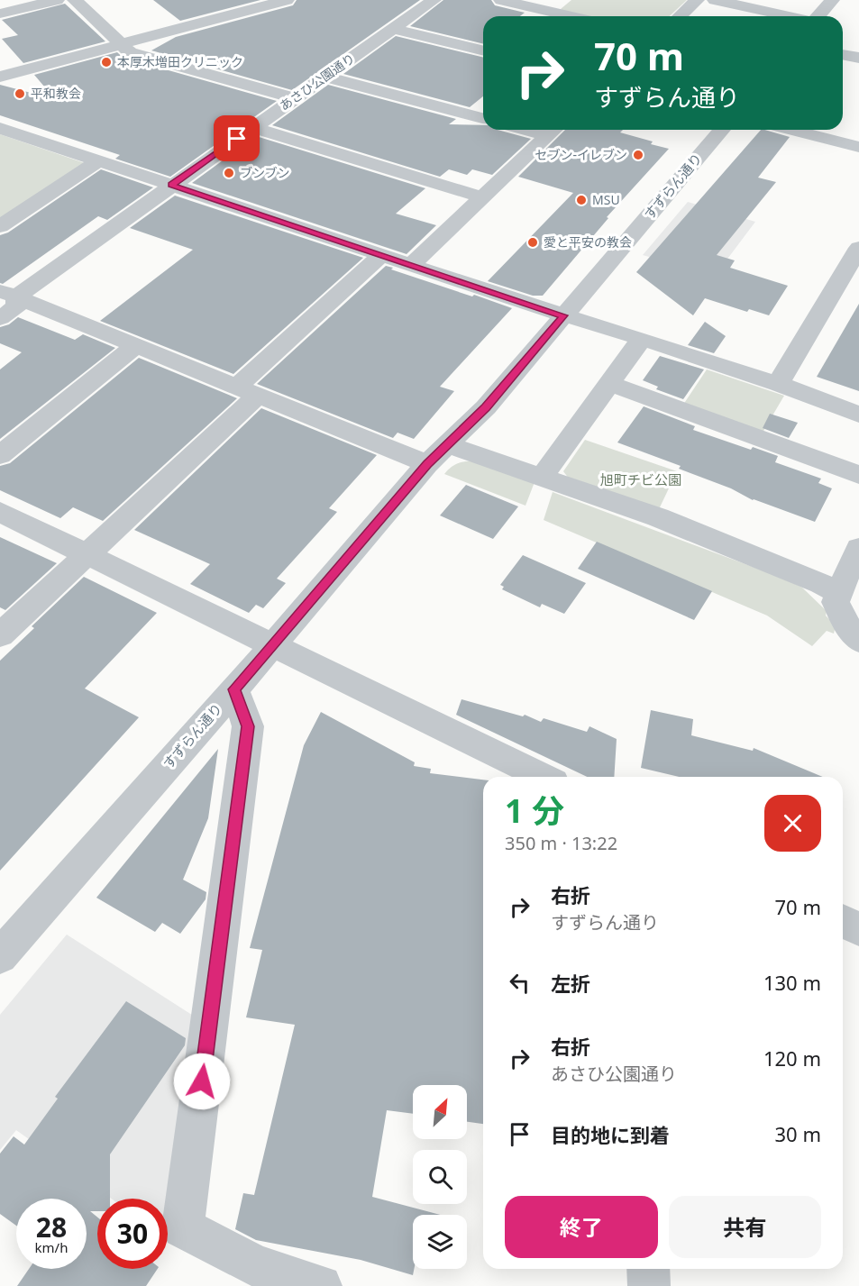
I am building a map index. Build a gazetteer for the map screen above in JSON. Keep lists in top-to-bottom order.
{
  "streets": {
    "street": ["あさひ公園通り", "すずらん通り"]
  },
  "parks": ["旭町チビ公園"],
  "places": [
    "本厚木増田クリニック",
    "平和教会",
    "セブン-イレブン",
    "ブンブン",
    "MSU",
    "愛と平安の教会"
  ],
  "north": "top right",
  "page": {
    "turn": ["70 m", "すずらん通り"],
    "heading": ["1 分", "350 m · 13:22"],
    "list": [
      {
        "name": "右折",
        "note": "すずらん通り",
        "value": "70 m"
      },
      {
        "name": "左折",
        "value": "130 m"
      },
      {
        "name": "右折",
        "note": "あさひ公園通り",
        "value": "120 m"
      },
      {
        "name": "目的地に到着",
        "value": "30 m"
      }
    ],
    "buttons": ["終了", "共有"],
    "speed": "28 km/h",
    "limit": "30"
  }
}
